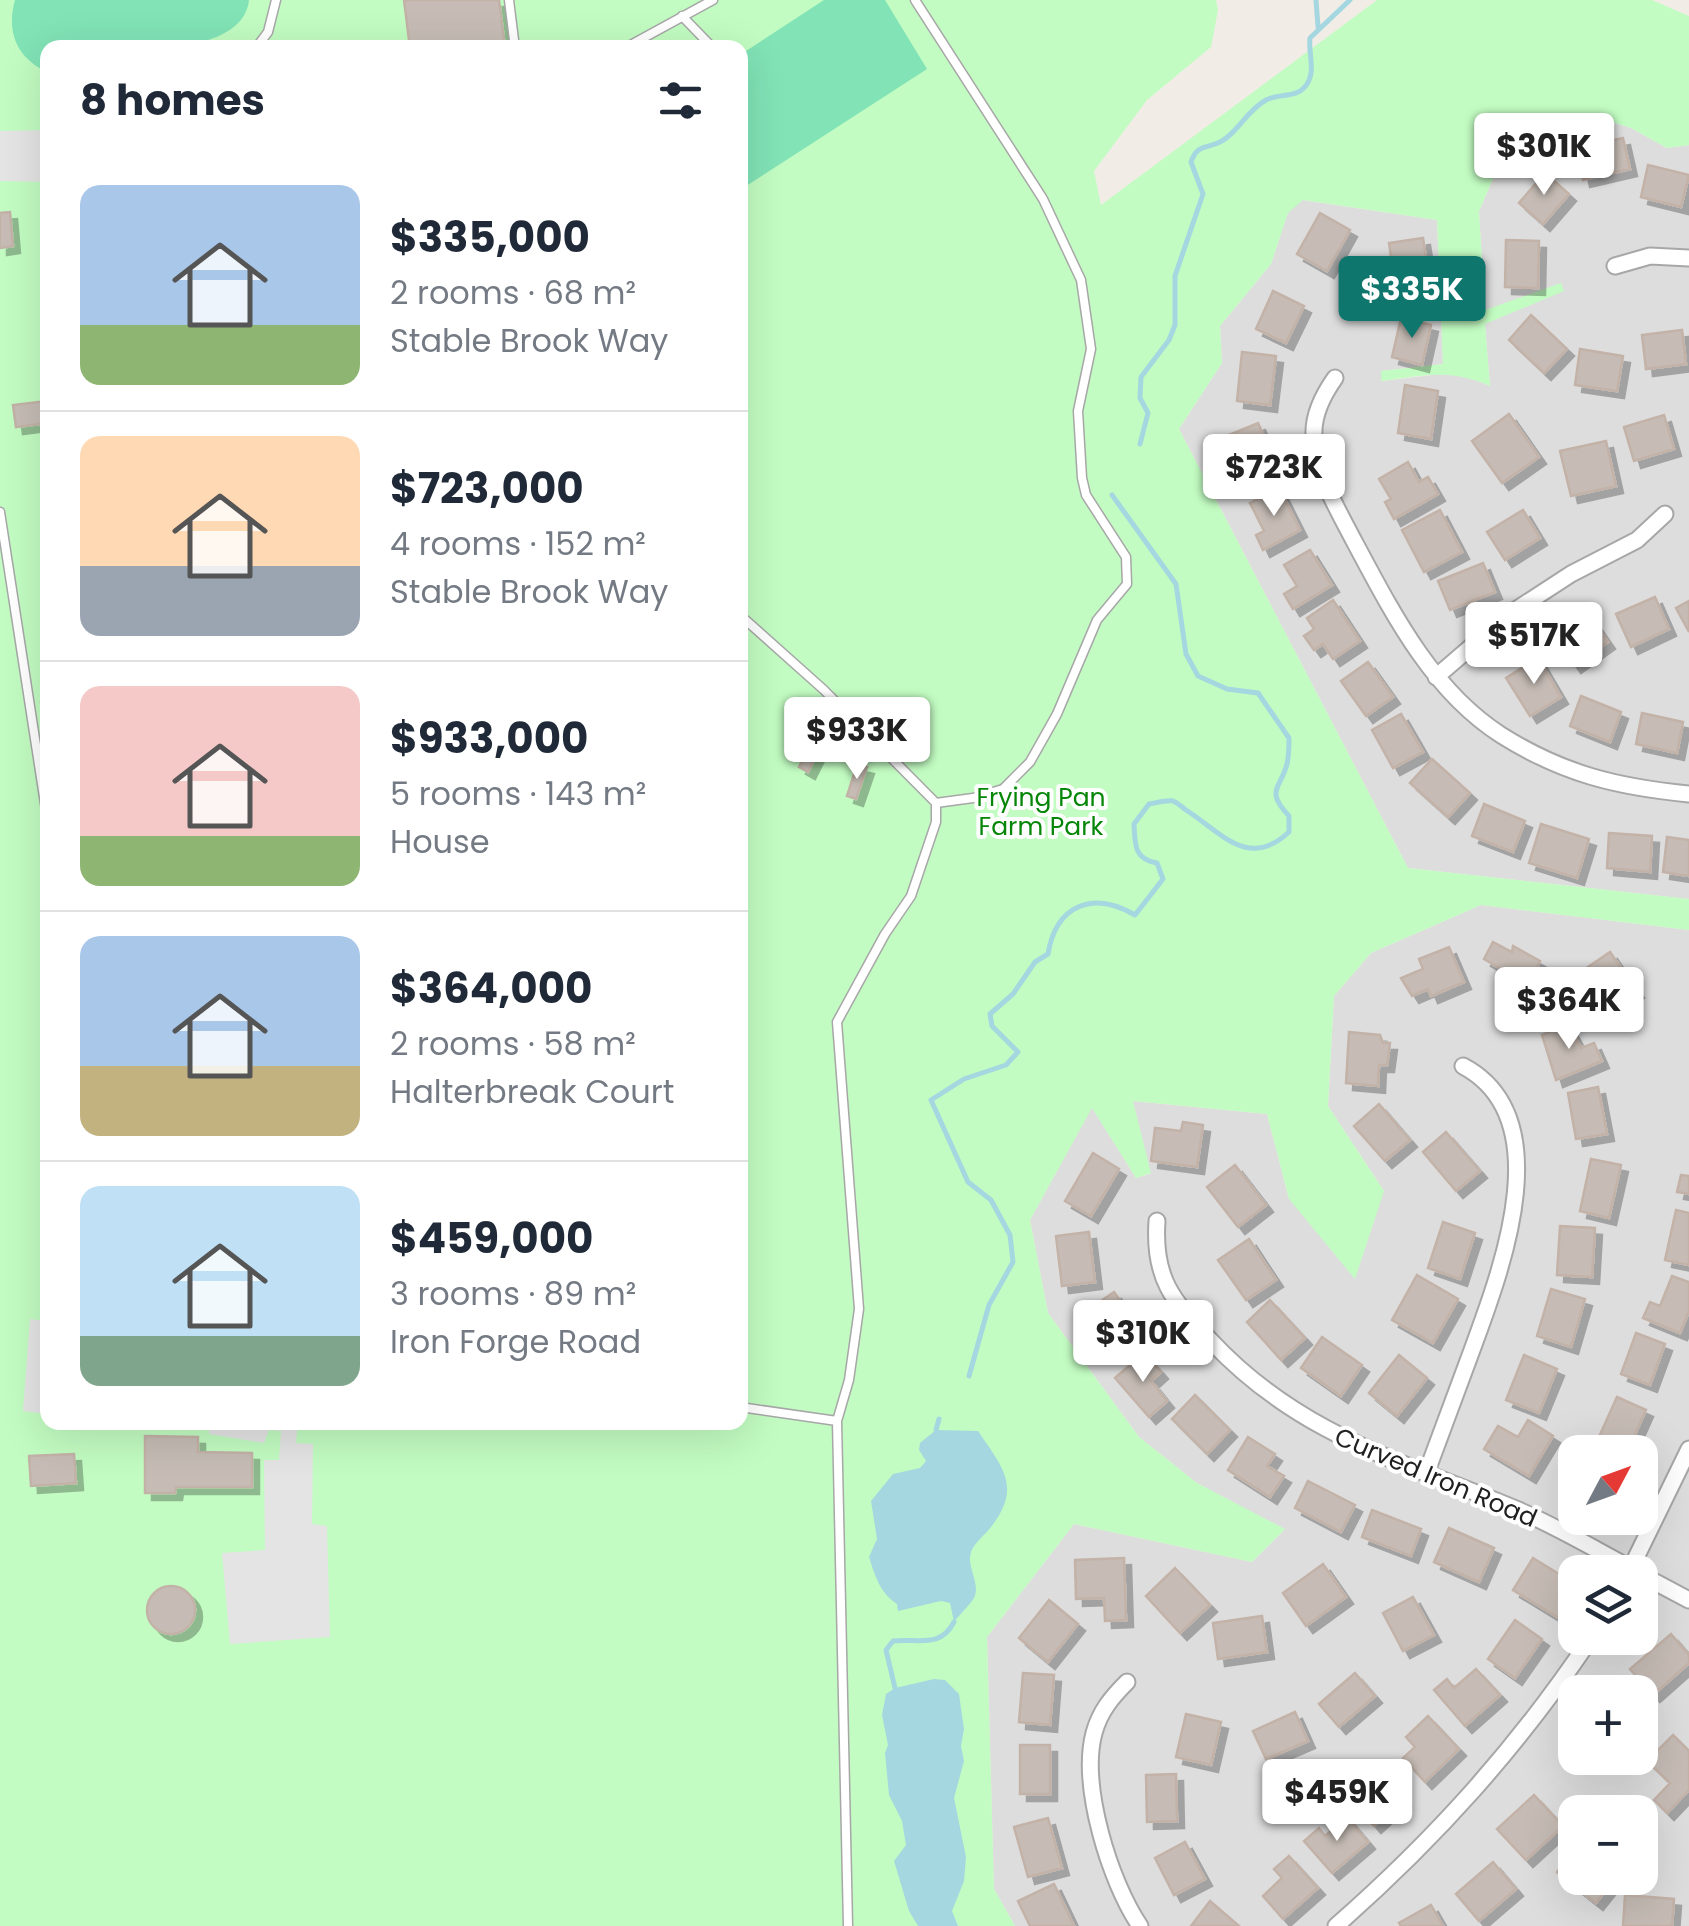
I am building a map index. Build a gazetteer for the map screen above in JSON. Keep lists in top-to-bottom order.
{
  "streets": {
    "street": ["Curved Iron Road"]
  },
  "parks": ["Frying Pan Farm Park"],
  "north": "top right",
  "page": {
    "heading": "8 homes",
    "price": [
      "$301K",
      "$335K",
      "$723K",
      "$517K",
      "$933K",
      "$364K",
      "$310K",
      "$459K"
    ],
    "list": [
      {
        "name": "$335,000",
        "note": "2 rooms · 68 m² · Stable Brook Way"
      },
      {
        "name": "$723,000",
        "note": "4 rooms · 152 m² · Stable Brook Way"
      },
      {
        "name": "$933,000",
        "note": "5 rooms · 143 m² · House"
      },
      {
        "name": "$364,000",
        "note": "2 rooms · 58 m² · Halterbreak Court"
      },
      {
        "name": "$459,000",
        "note": "3 rooms · 89 m² · Iron Forge Road"
      }
    ],
    "map_buttons": ["+", "−"]
  }
}
